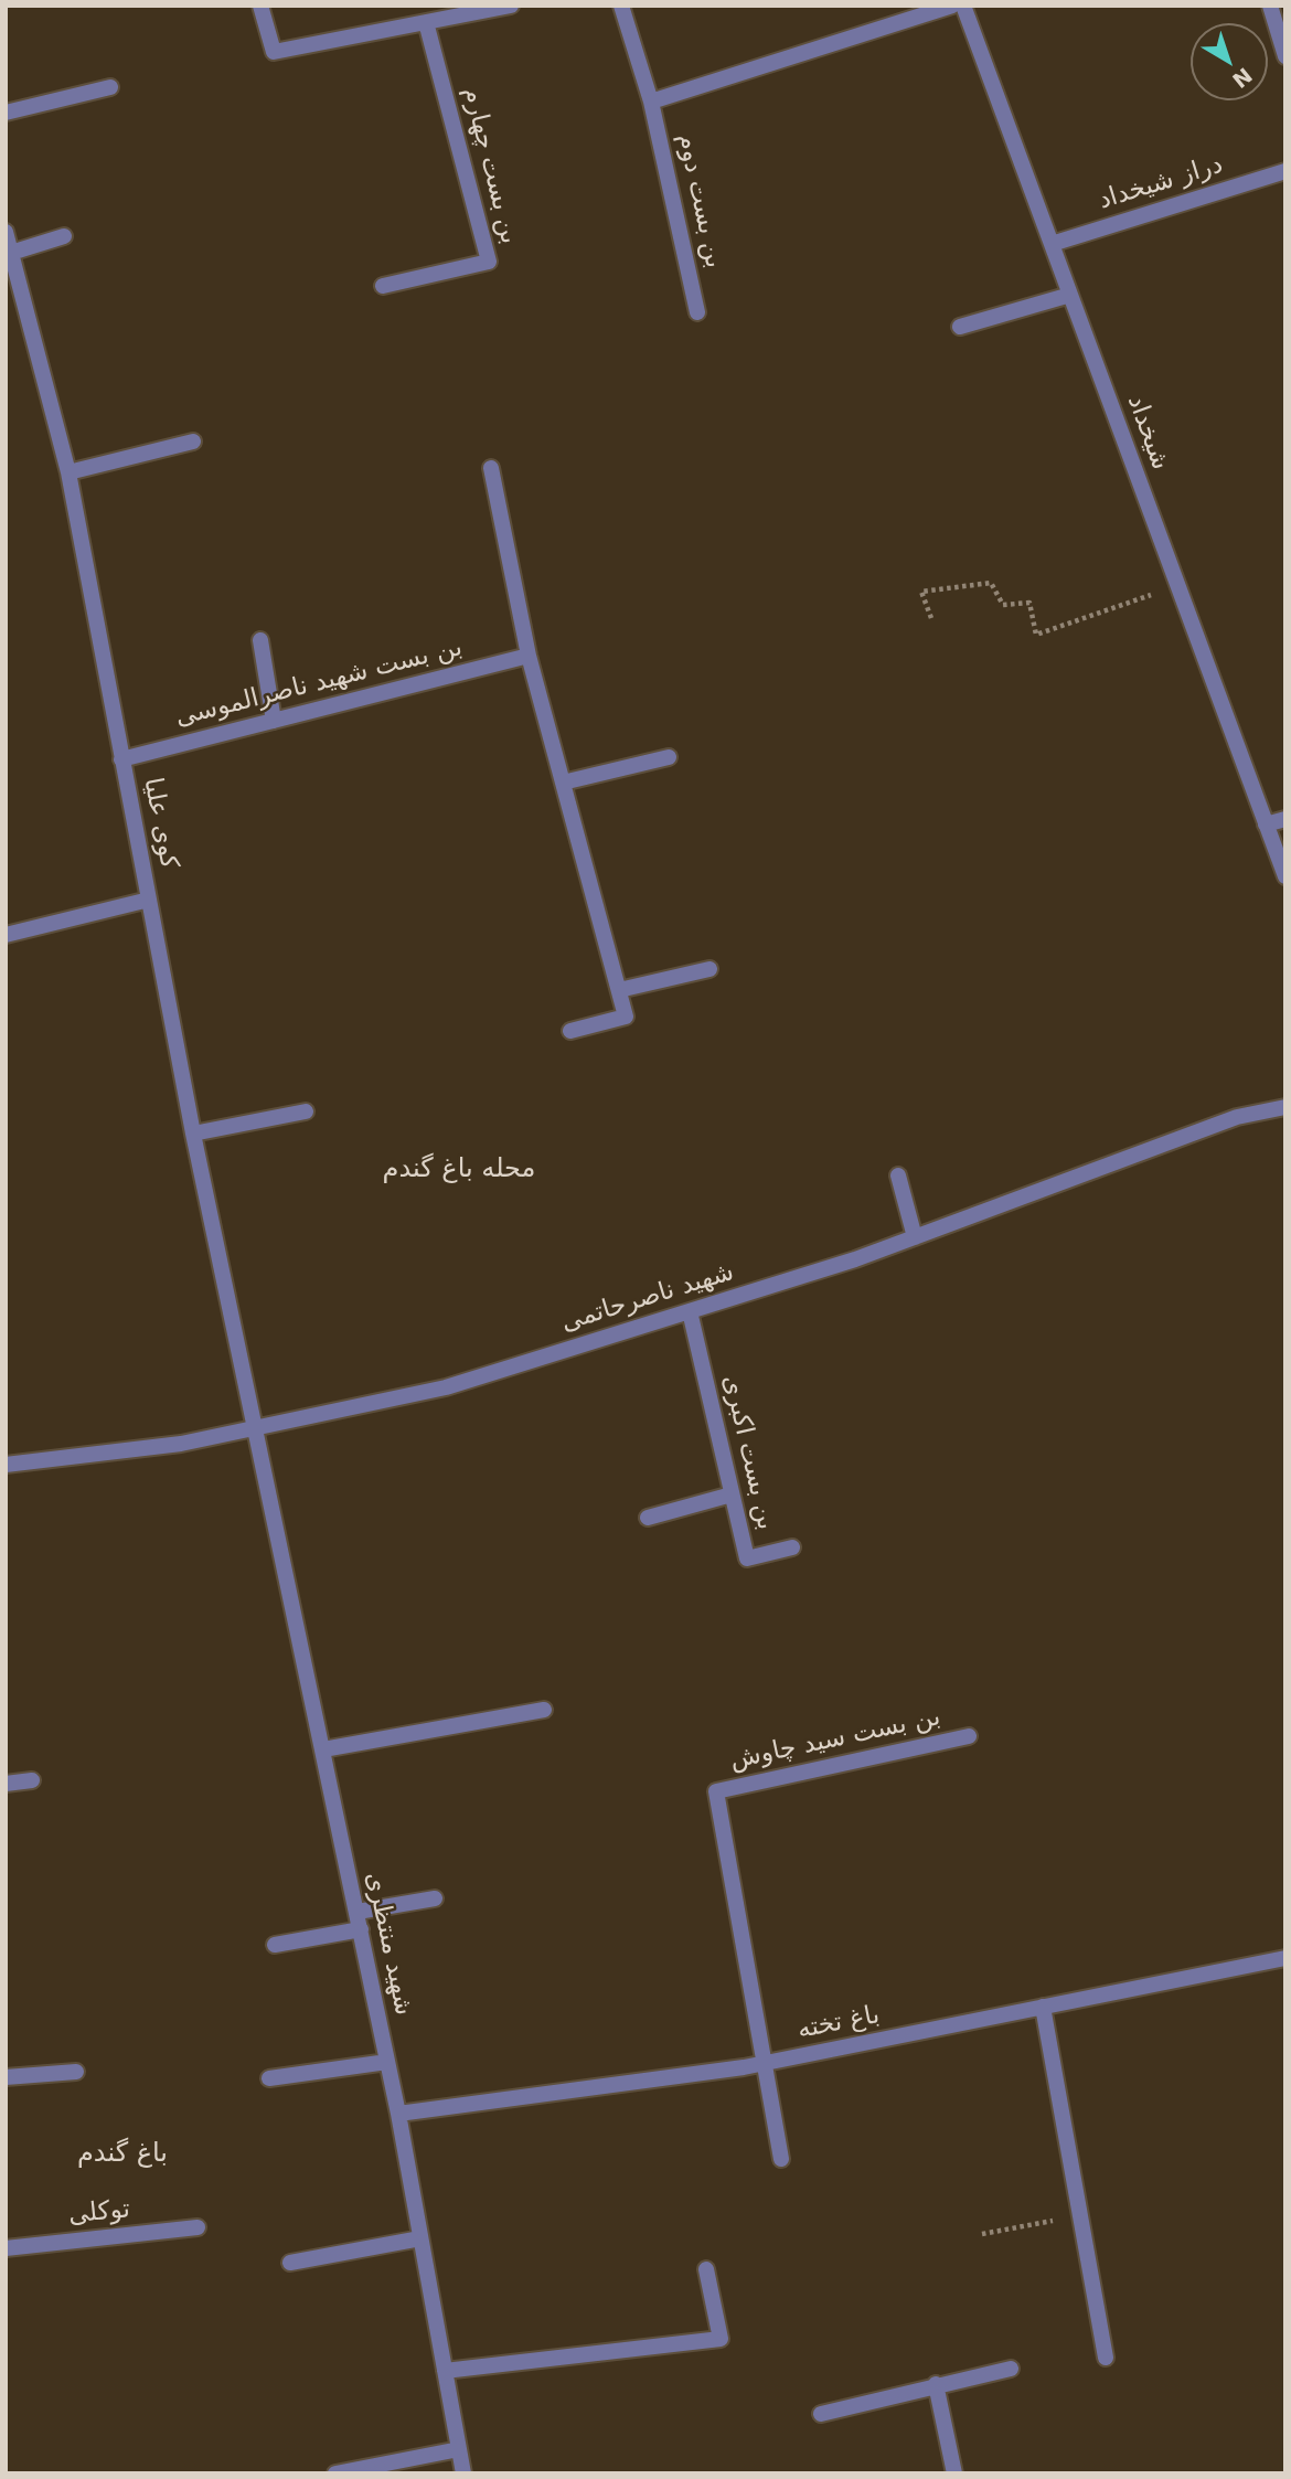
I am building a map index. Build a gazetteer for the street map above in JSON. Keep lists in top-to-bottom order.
{
  "streets": {
    "street": [
      "بن بست چهارم",
      "دراز شیخداد",
      "بن بست دوم",
      "شیخداد",
      "بن بست شهید ناصرالموسی",
      "کوی علیا",
      "شهید ناصرحاتمی",
      "بن بست اکبری",
      "بن بست سید چاوش",
      "شهید منتظری",
      "باغ تخته",
      "توکلی"
    ]
  },
  "crossings": [
    ["دراز شیخداد", "شیخداد"],
    ["بن بست شهید ناصرالموسی", "کوی علیا"],
    ["کوی علیا", "شهید ناصرحاتمی"],
    ["کوی علیا", "شهید منتظری"],
    ["شهید ناصرحاتمی", "بن بست اکبری"],
    ["شهید ناصرحاتمی", "شهید منتظری"],
    ["بن بست سید چاوش", "باغ تخته"],
    ["شهید منتظری", "باغ تخته"]
  ],
  "districts": ["محله باغ گندم", "باغ گندم"],
  "north": "bottom right"
}
